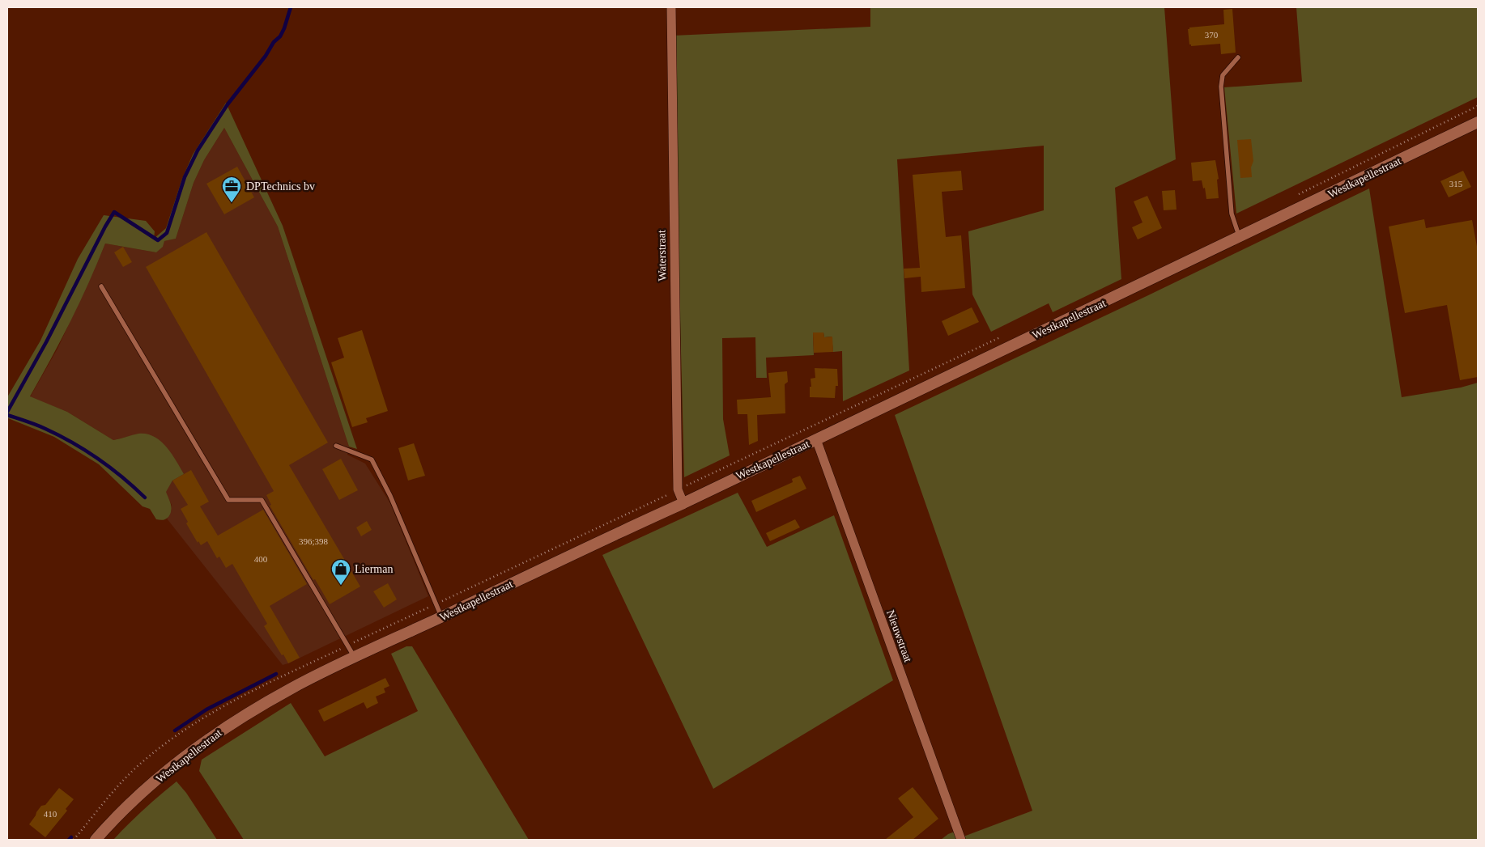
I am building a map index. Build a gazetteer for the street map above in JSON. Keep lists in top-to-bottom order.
{
  "streets": {
    "street": ["Westkapellestraat", "Waterstraat", "Nieuwstraat"]
  },
  "crossings": [
    ["Westkapellestraat", "Waterstraat"],
    ["Westkapellestraat", "Nieuwstraat"]
  ],
  "places": {
    "office": ["DPTechnics bv"],
    "shop": ["Lierman"]
  },
  "house_numbers": [
    "370",
    "315",
    "396;398",
    "400",
    "410"
  ]
}
